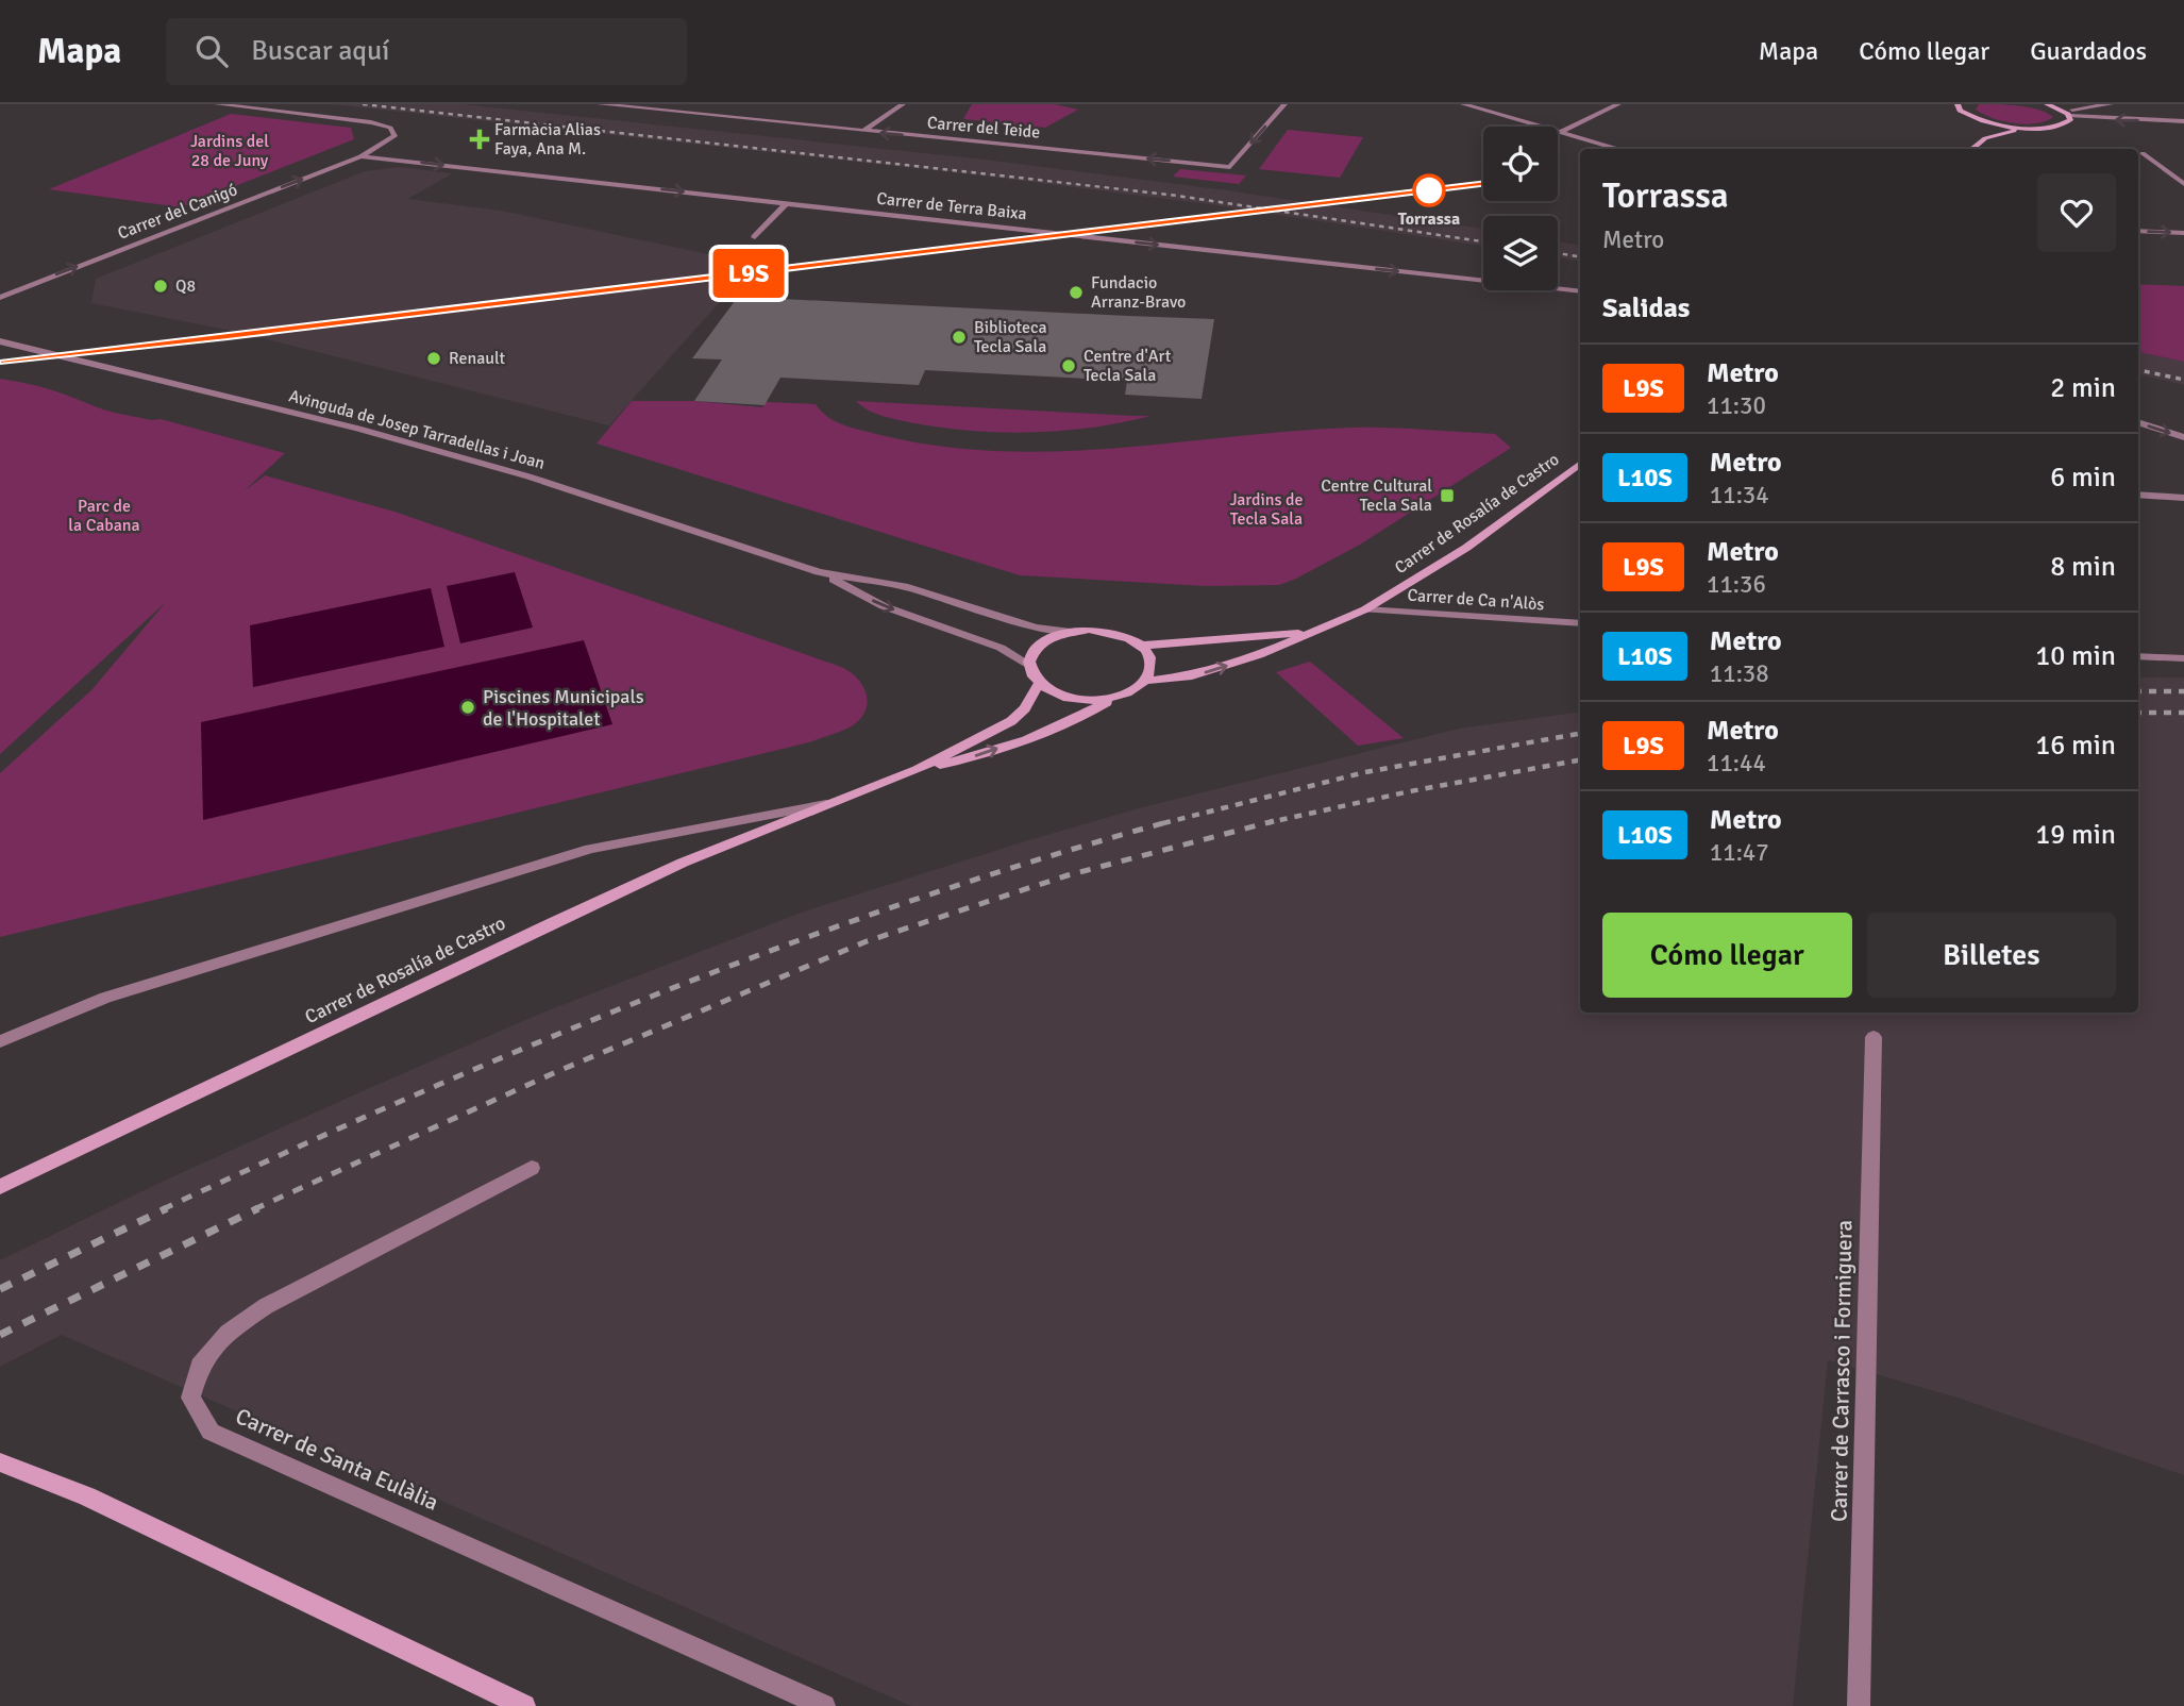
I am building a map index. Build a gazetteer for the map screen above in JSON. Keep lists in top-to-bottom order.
{
  "streets": {
    "street": [
      "Carrer del Teide",
      "Carrer de Terra Baixa",
      "Carrer del Canigó",
      "Avinguda de Josep Tarradellas i Joan",
      "Carrer de Rosalía de Castro",
      "Carrer de Ca n'Alòs",
      "Carrer de Carrasco i Formiguera",
      "Carrer de Santa Eulàlia"
    ]
  },
  "crossings": [
    ["Carrer de Terra Baixa", "Carrer del Canigó"],
    ["Avinguda de Josep Tarradellas i Joan", "Carrer de Rosalía de Castro"],
    ["Carrer de Rosalía de Castro", "Carrer de Ca n'Alòs"]
  ],
  "one_way": ["Carrer del Teide", "Carrer de Terra Baixa", "Carrer del Canigó"],
  "parks": ["Jardins del 28 de Juny", "Jardins de Tecla Sala", "Parc de la Cabana"],
  "places": {
    "health": ["Farmàcia Alias Faya, Ana M."],
    "other": [
      "Torrassa",
      "Q8",
      "Fundacio Arranz-Bravo",
      "Biblioteca Tecla Sala",
      "Renault",
      "Centre d'Art Tecla Sala",
      "Piscines Municipals de l'Hospitalet"
    ],
    "transit": ["Centre Cultural Tecla Sala"]
  },
  "lines": ["metro line L9S"],
  "page": {
    "header": "Mapa",
    "search": "Buscar aquí",
    "nav": ["Mapa", "Cómo llegar", "Guardados"],
    "on_map": "L9S",
    "heading": [
      ["Torrassa", "Metro"],
      "Salidas"
    ],
    "list": [
      {
        "mark": "L9S",
        "name": "Metro",
        "note": "11:30",
        "value": "2 min"
      },
      {
        "mark": "L10S",
        "name": "Metro",
        "note": "11:34",
        "value": "6 min"
      },
      {
        "mark": "L9S",
        "name": "Metro",
        "note": "11:36",
        "value": "8 min"
      },
      {
        "mark": "L10S",
        "name": "Metro",
        "note": "11:38",
        "value": "10 min"
      },
      {
        "mark": "L9S",
        "name": "Metro",
        "note": "11:44",
        "value": "16 min"
      },
      {
        "mark": "L10S",
        "name": "Metro",
        "note": "11:47",
        "value": "19 min"
      }
    ],
    "buttons": ["Cómo llegar", "Billetes"]
  }
}
